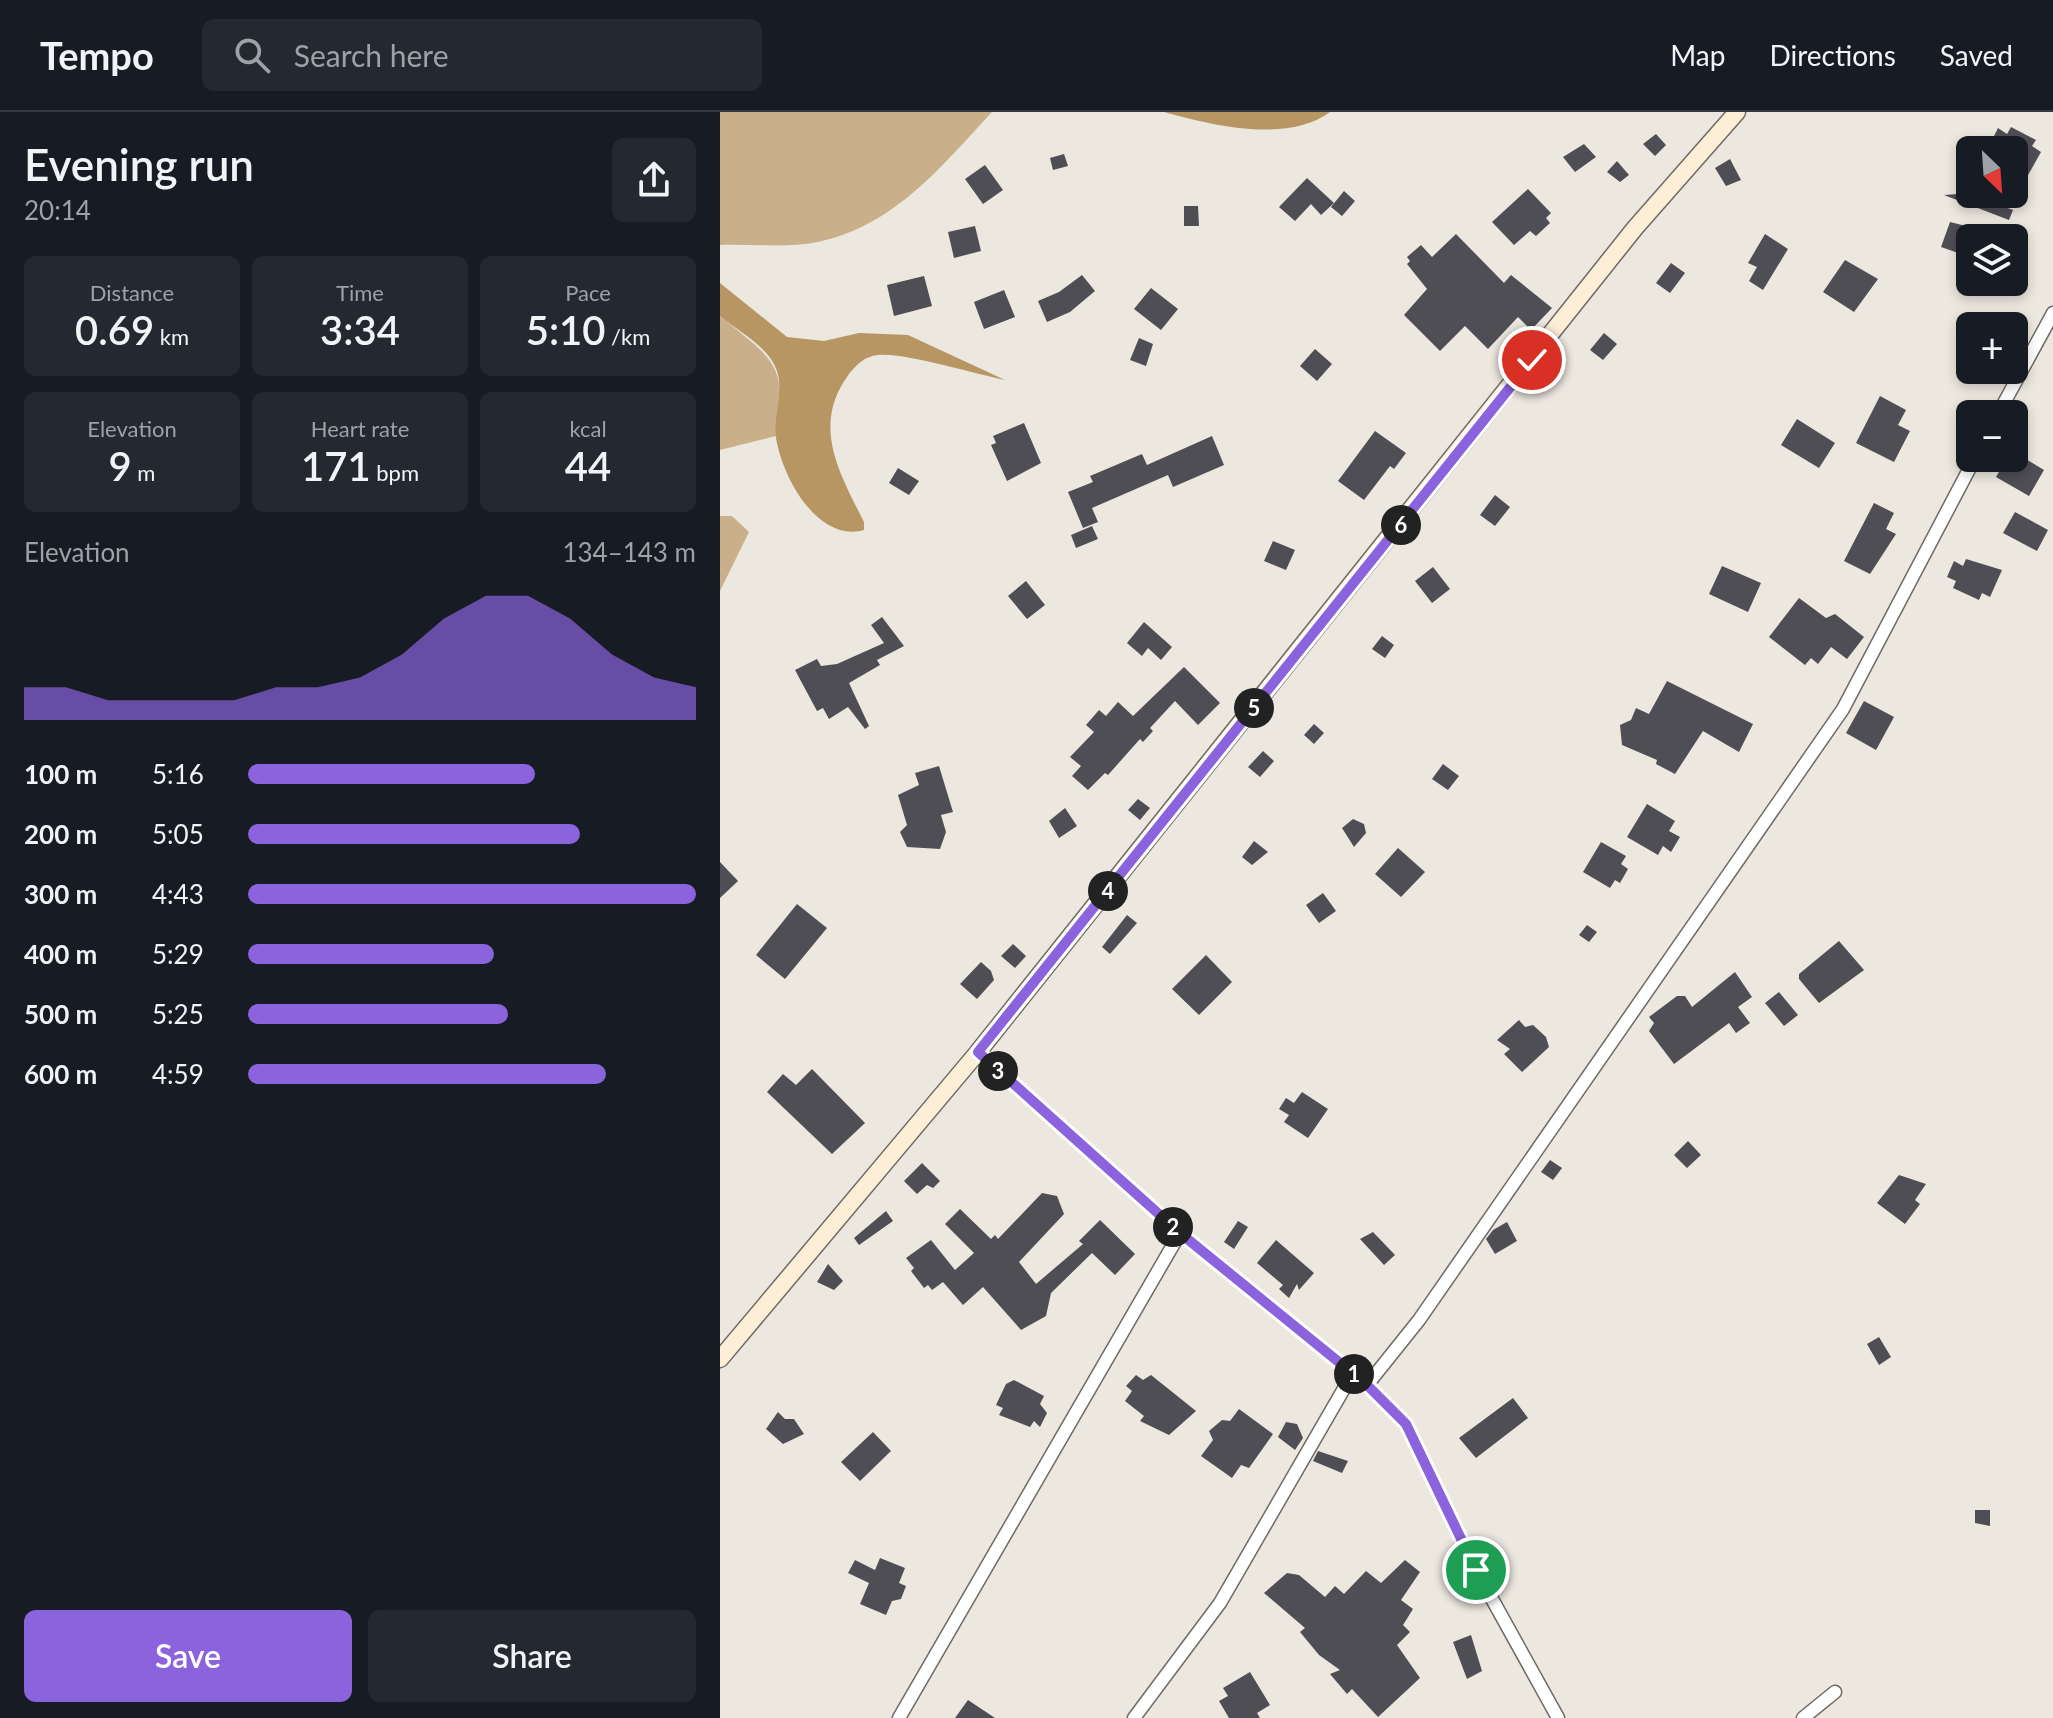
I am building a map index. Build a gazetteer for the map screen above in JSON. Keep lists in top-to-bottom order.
{
  "north": "bottom right",
  "page": {
    "header": "Tempo",
    "search": "Search here",
    "nav": ["Map", "Directions", "Saved"],
    "heading": ["Evening run", "20:14"],
    "map_buttons": ["+", "−"],
    "stats": [
      ["Distance", "0.69 km"],
      ["Time", "3:34"],
      ["Pace", "5:10 /km"],
      ["Elevation", "9 m"],
      ["Heart rate", "171 bpm"],
      ["kcal", "44"]
    ],
    "pins": [
      "6",
      "5",
      "4",
      "3",
      "2",
      "1"
    ],
    "chart": ["Elevation", "134–143 m"],
    "list": [
      {
        "name": "100 m",
        "note": "5:16"
      },
      {
        "name": "200 m",
        "note": "5:05"
      },
      {
        "name": "300 m",
        "note": "4:43"
      },
      {
        "name": "400 m",
        "note": "5:29"
      },
      {
        "name": "500 m",
        "note": "5:25"
      },
      {
        "name": "600 m",
        "note": "4:59"
      }
    ],
    "buttons": ["Save", "Share"]
  }
}
